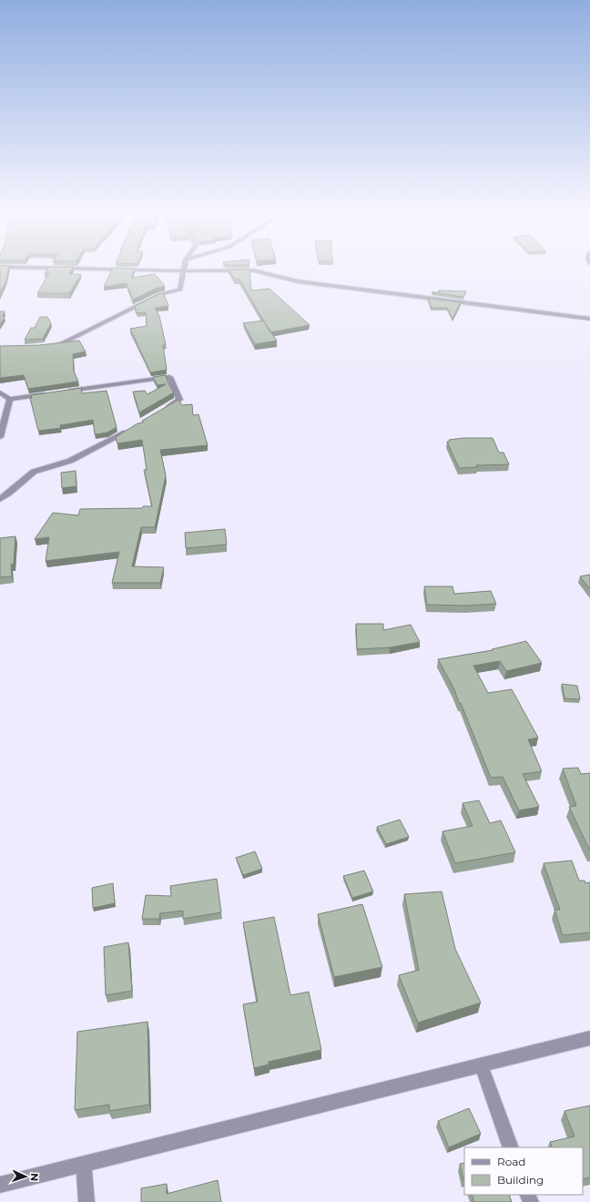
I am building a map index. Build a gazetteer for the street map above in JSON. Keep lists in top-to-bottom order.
{
  "legend": ["Road", "Building"],
  "north": "right"
}
